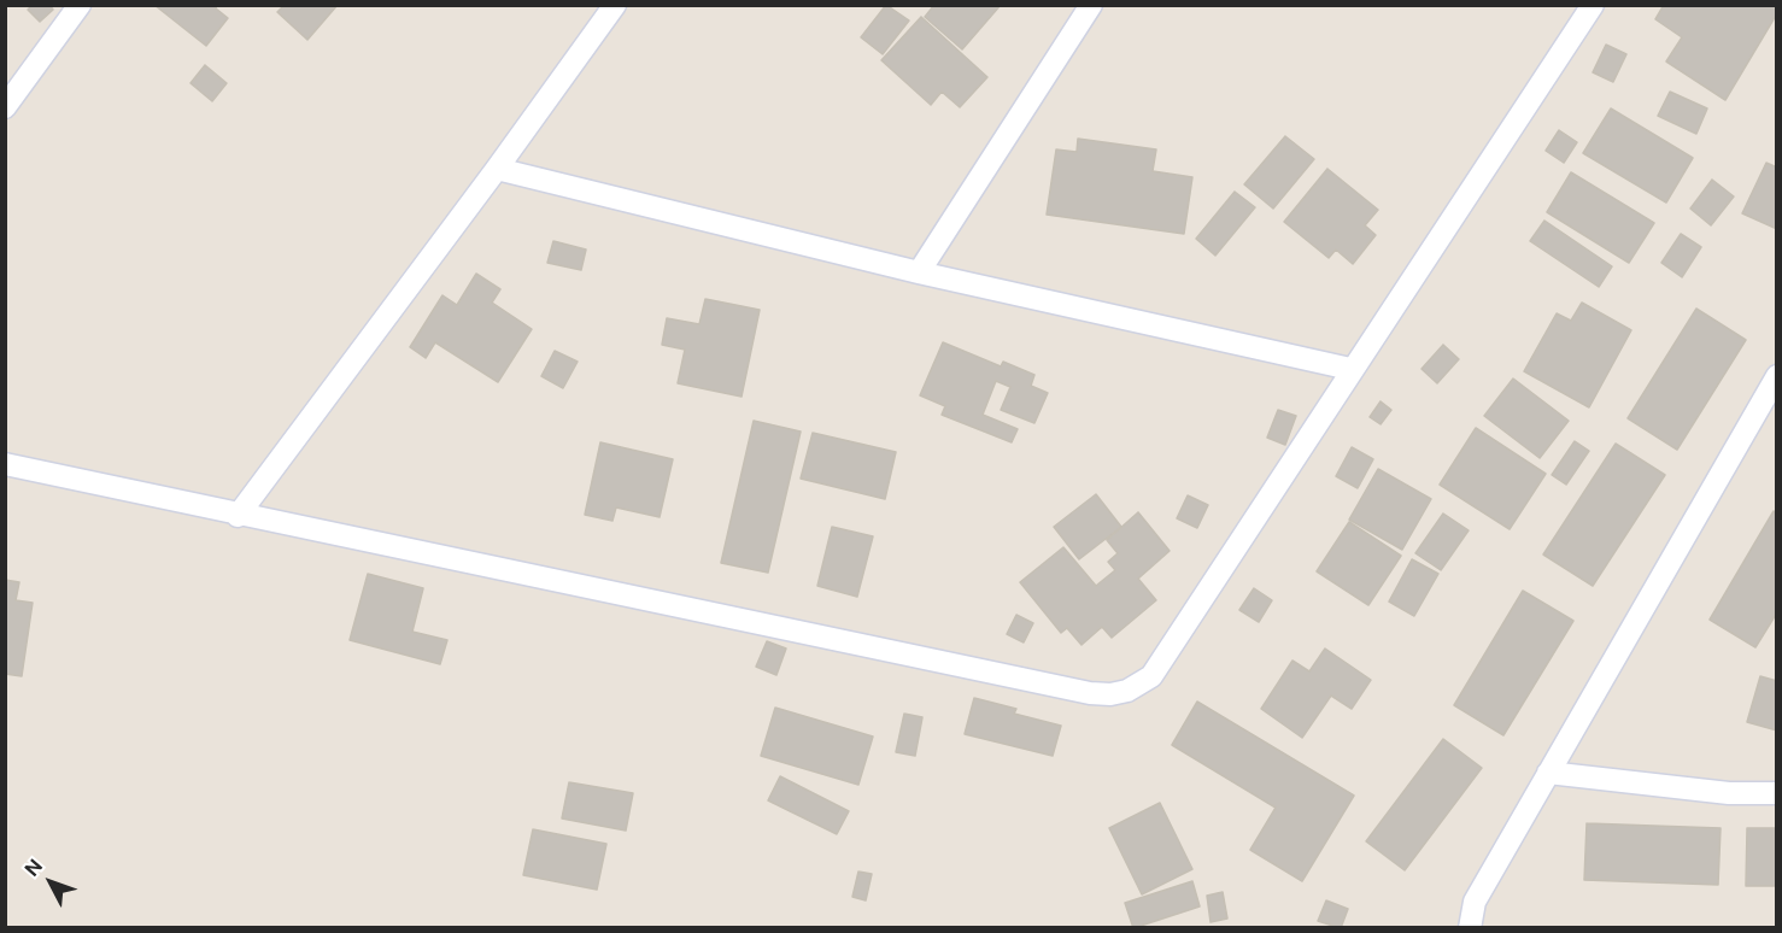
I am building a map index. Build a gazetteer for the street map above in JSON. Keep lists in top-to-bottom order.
{
  "north": "top left"
}
